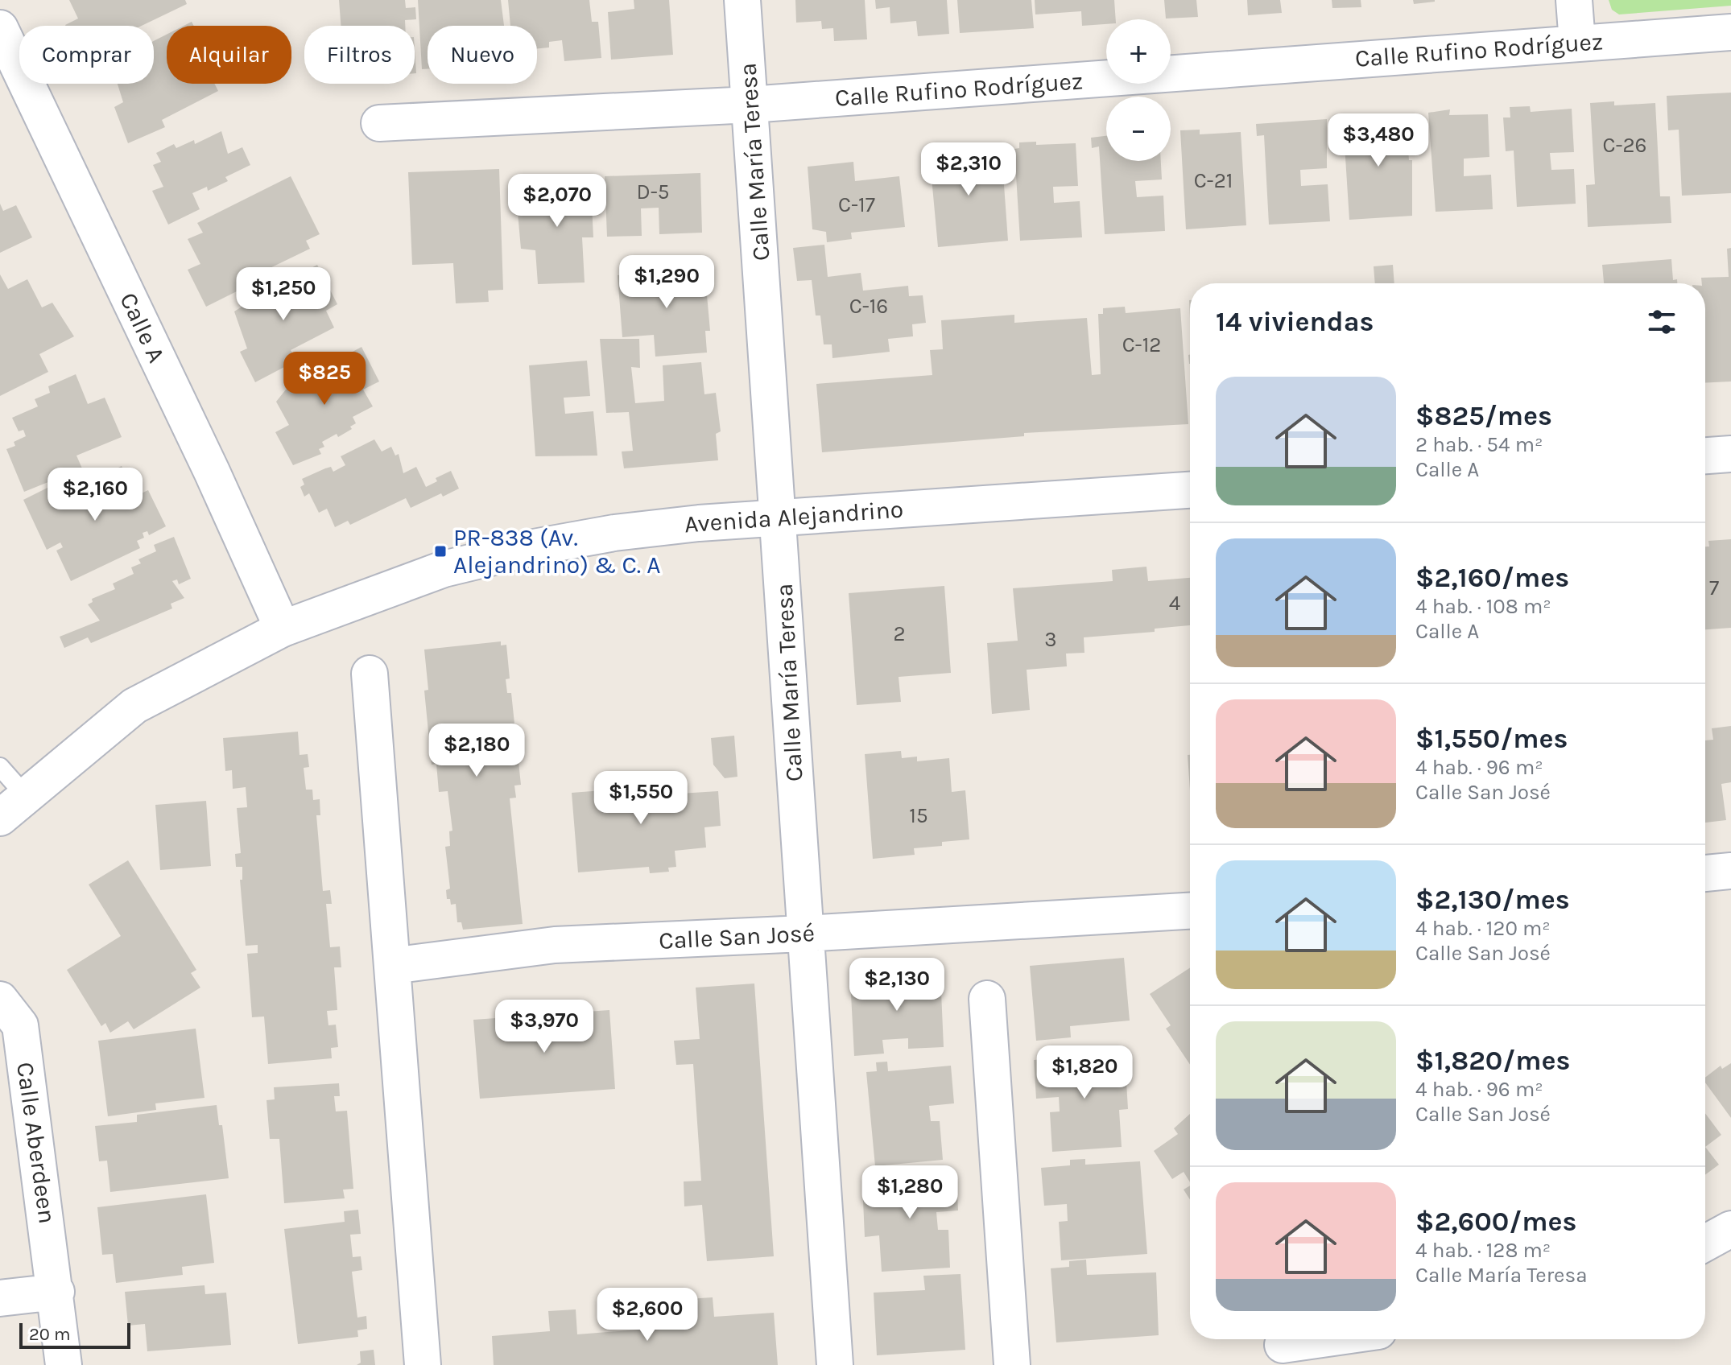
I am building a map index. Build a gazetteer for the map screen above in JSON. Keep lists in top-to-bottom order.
{
  "streets": {
    "street": [
      "Calle Rufino Rodríguez",
      "Calle María Teresa",
      "Calle A",
      "Avenida Alejandrino",
      "Calle San José",
      "Calle Aberdeen"
    ]
  },
  "crossings": [
    ["Calle Rufino Rodríguez", "Calle María Teresa"],
    ["Calle María Teresa", "Avenida Alejandrino"],
    ["Calle María Teresa", "Calle San José"],
    ["Calle A", "Avenida Alejandrino"]
  ],
  "places": {
    "transit": ["PR-838 (Av. Alejandrino) & C. A"]
  },
  "house_numbers": [
    "C-26",
    "C-21",
    "D-5",
    "C-17",
    "C-16",
    "C-12",
    "7",
    "4",
    "2",
    "3",
    "15"
  ],
  "scale_bar": "20 m",
  "page": {
    "map_buttons": ["+", "−"],
    "chip": [
      "Comprar",
      "Alquilar",
      "Filtros",
      "Nuevo"
    ],
    "price": [
      "$3,480",
      "$2,310",
      "$2,070",
      "$1,290",
      "$1,250",
      "$825",
      "$2,160",
      "$2,180",
      "$1,550",
      "$2,130",
      "$3,970",
      "$1,820",
      "$1,280",
      "$2,600"
    ],
    "heading": "14 viviendas",
    "list": [
      {
        "name": "$825/mes",
        "note": "2 hab. · 54 m² · Calle A"
      },
      {
        "name": "$2,160/mes",
        "note": "4 hab. · 108 m² · Calle A"
      },
      {
        "name": "$1,550/mes",
        "note": "4 hab. · 96 m² · Calle San José"
      },
      {
        "name": "$2,130/mes",
        "note": "4 hab. · 120 m² · Calle San José"
      },
      {
        "name": "$1,820/mes",
        "note": "4 hab. · 96 m² · Calle San José"
      },
      {
        "name": "$2,600/mes",
        "note": "4 hab. · 128 m² · Calle María Teresa"
      }
    ],
    "scale": "20 m"
  }
}
